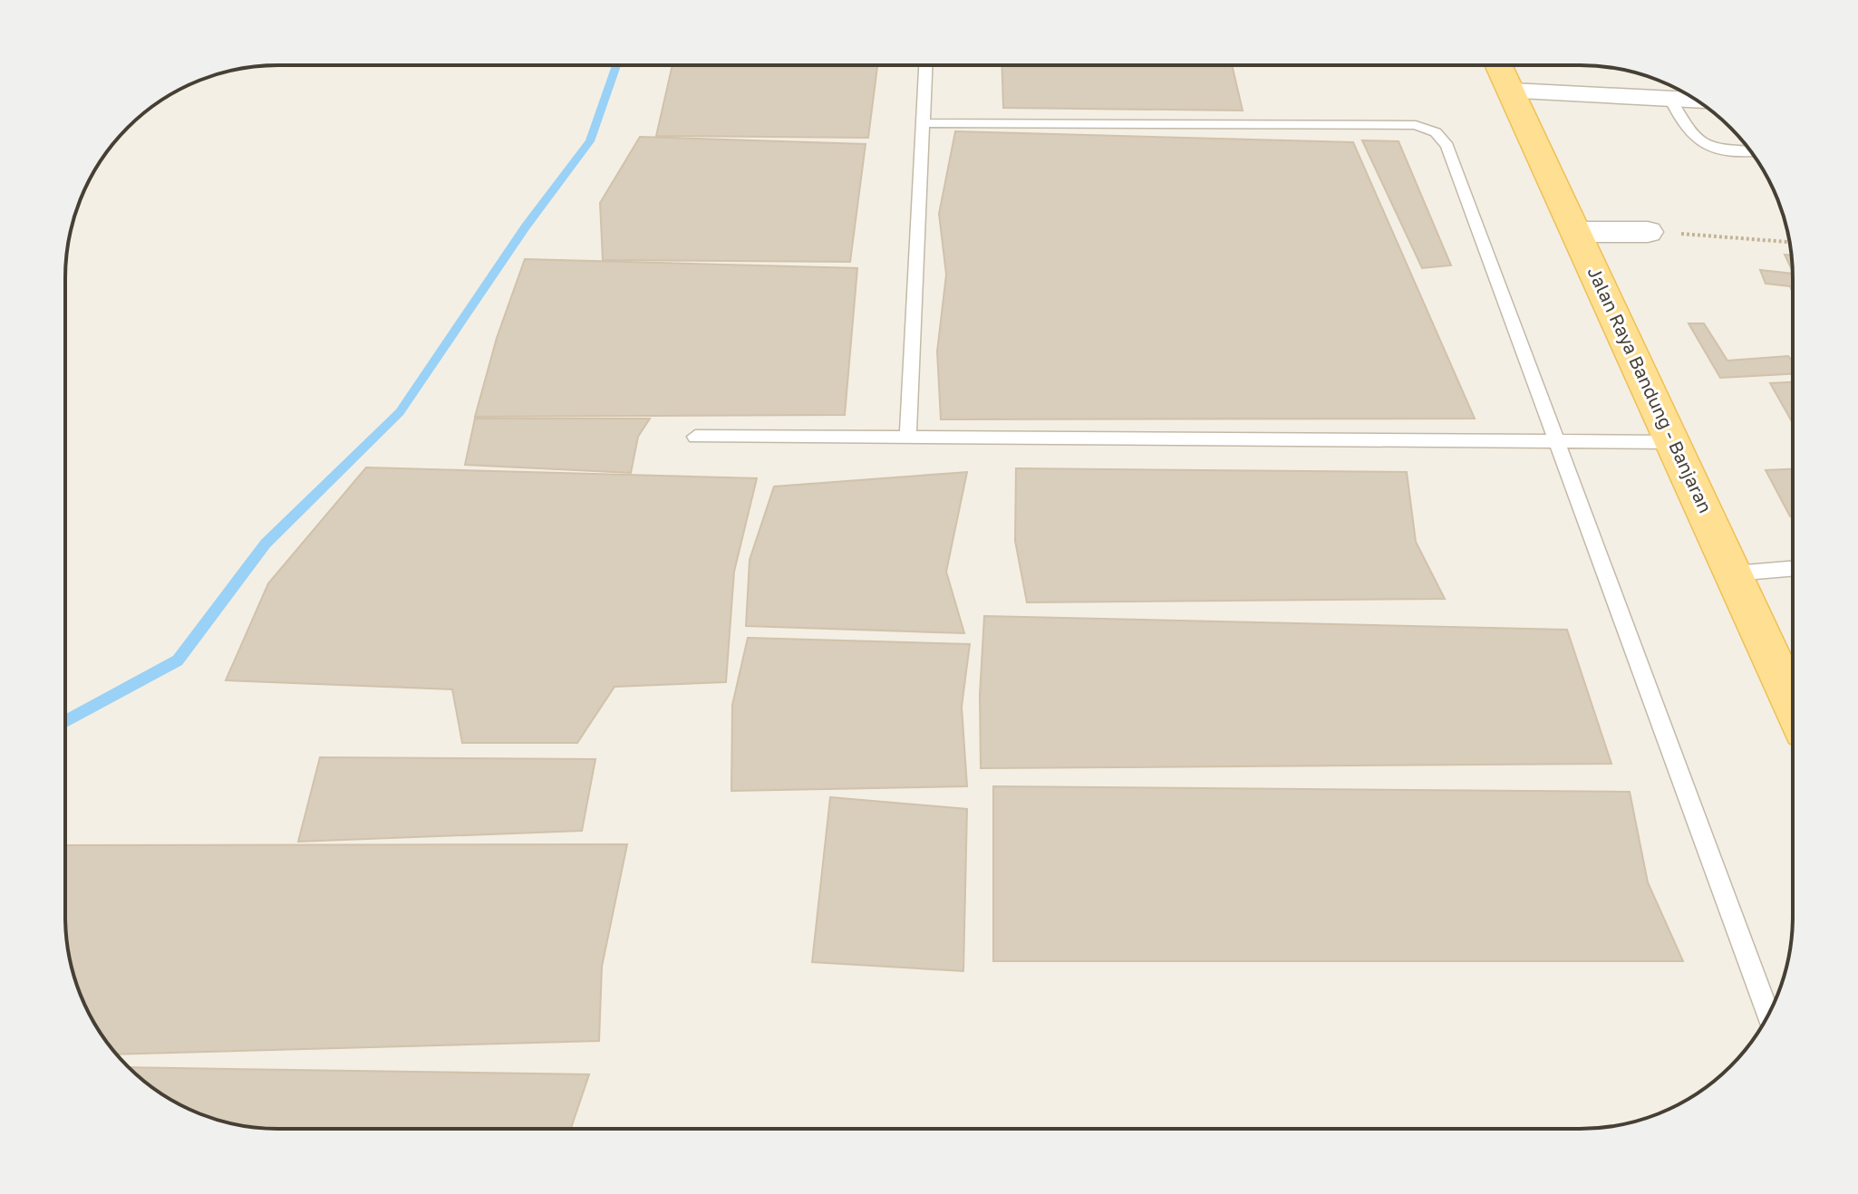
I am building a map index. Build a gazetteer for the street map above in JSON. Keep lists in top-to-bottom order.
{
  "streets": {
    "main road": ["Jalan Raya Bandung - Banjaran"]
  }
}
